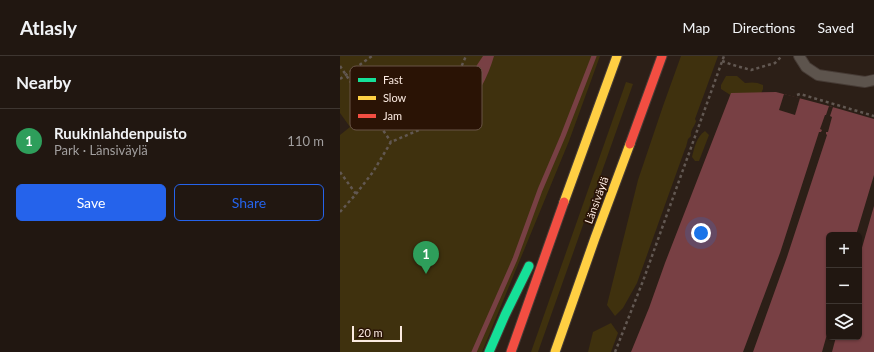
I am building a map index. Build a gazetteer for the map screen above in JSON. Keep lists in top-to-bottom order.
{
  "streets": {
    "highway": ["Länsiväylä"]
  },
  "legend": ["Fast", "Slow", "Jam"],
  "scale_bar": "20 m",
  "page": {
    "header": "Atlasly",
    "nav": ["Map", "Directions", "Saved"],
    "heading": "Nearby",
    "list": [
      {
        "mark": "1",
        "name": "Ruukinlahdenpuisto",
        "note": "Park · Länsiväylä",
        "value": "110 m"
      }
    ],
    "buttons": ["Save", "Share"],
    "map_buttons": ["+", "−"],
    "pins": "1",
    "scale": "20 m"
  }
}
